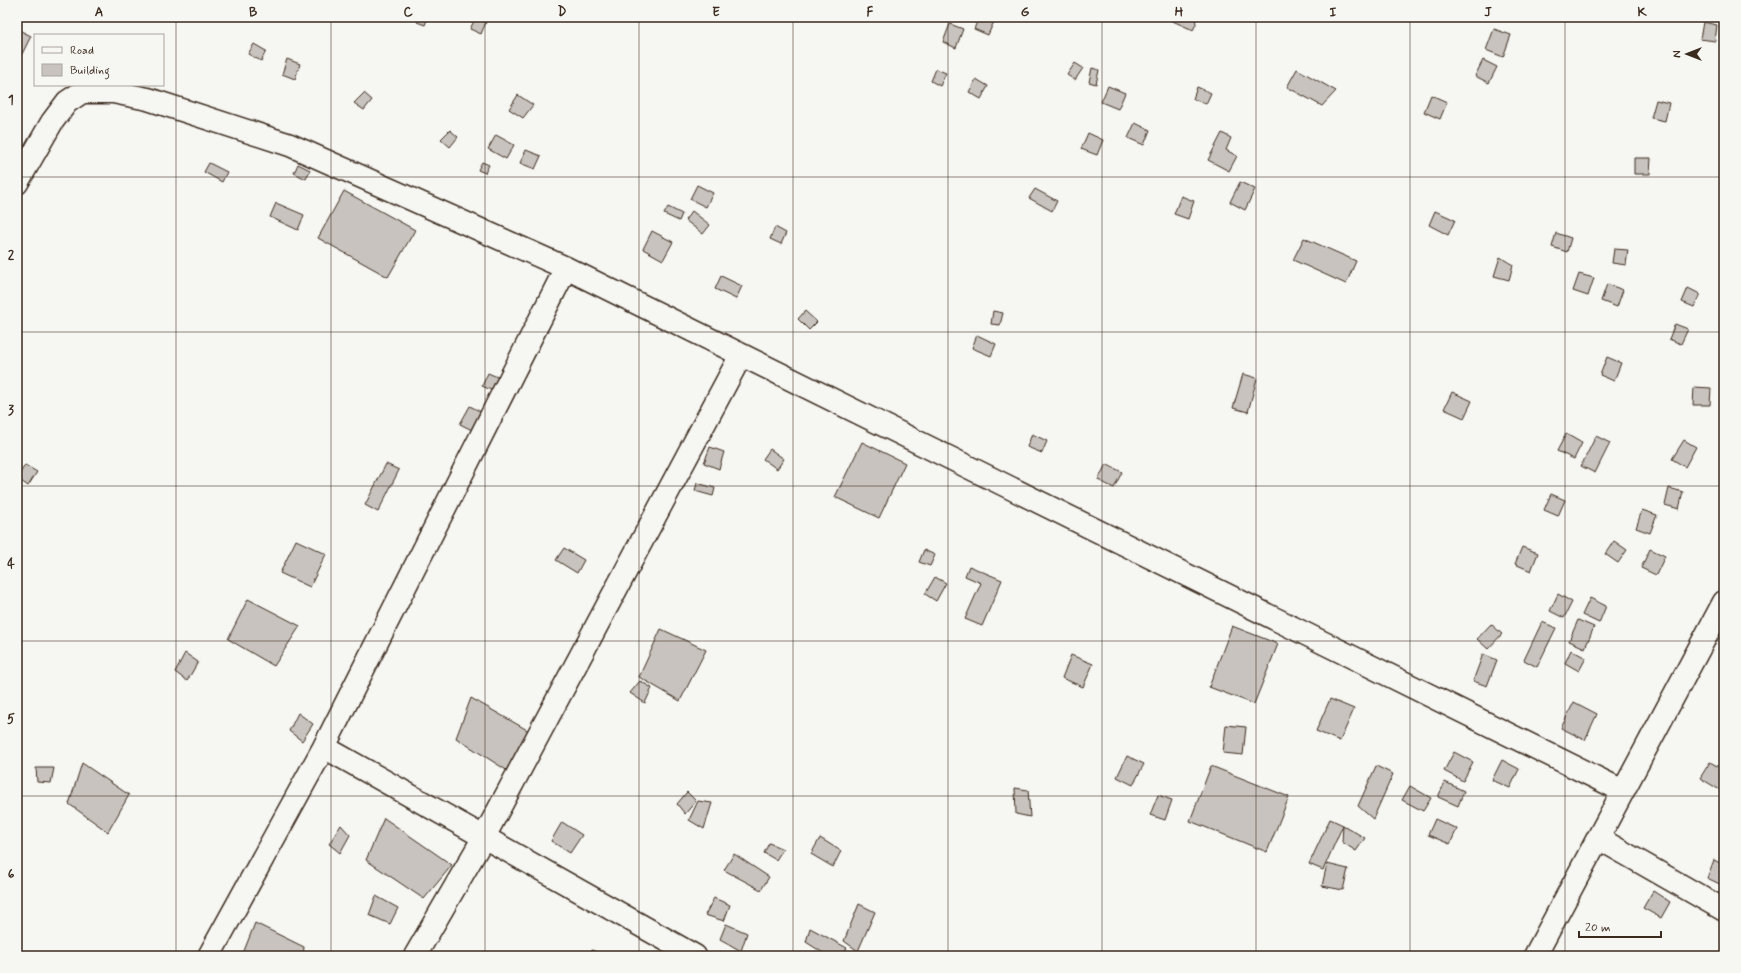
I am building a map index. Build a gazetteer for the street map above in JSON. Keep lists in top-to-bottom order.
{
  "legend": ["Road", "Building"],
  "scale_bar": "20 m",
  "north": "left",
  "grid": {
    "columns": [
      "A",
      "B",
      "C",
      "D",
      "E",
      "F",
      "G",
      "H",
      "I",
      "J",
      "K"
    ],
    "rows": [
      "1",
      "2",
      "3",
      "4",
      "5",
      "6"
    ]
  }
}
